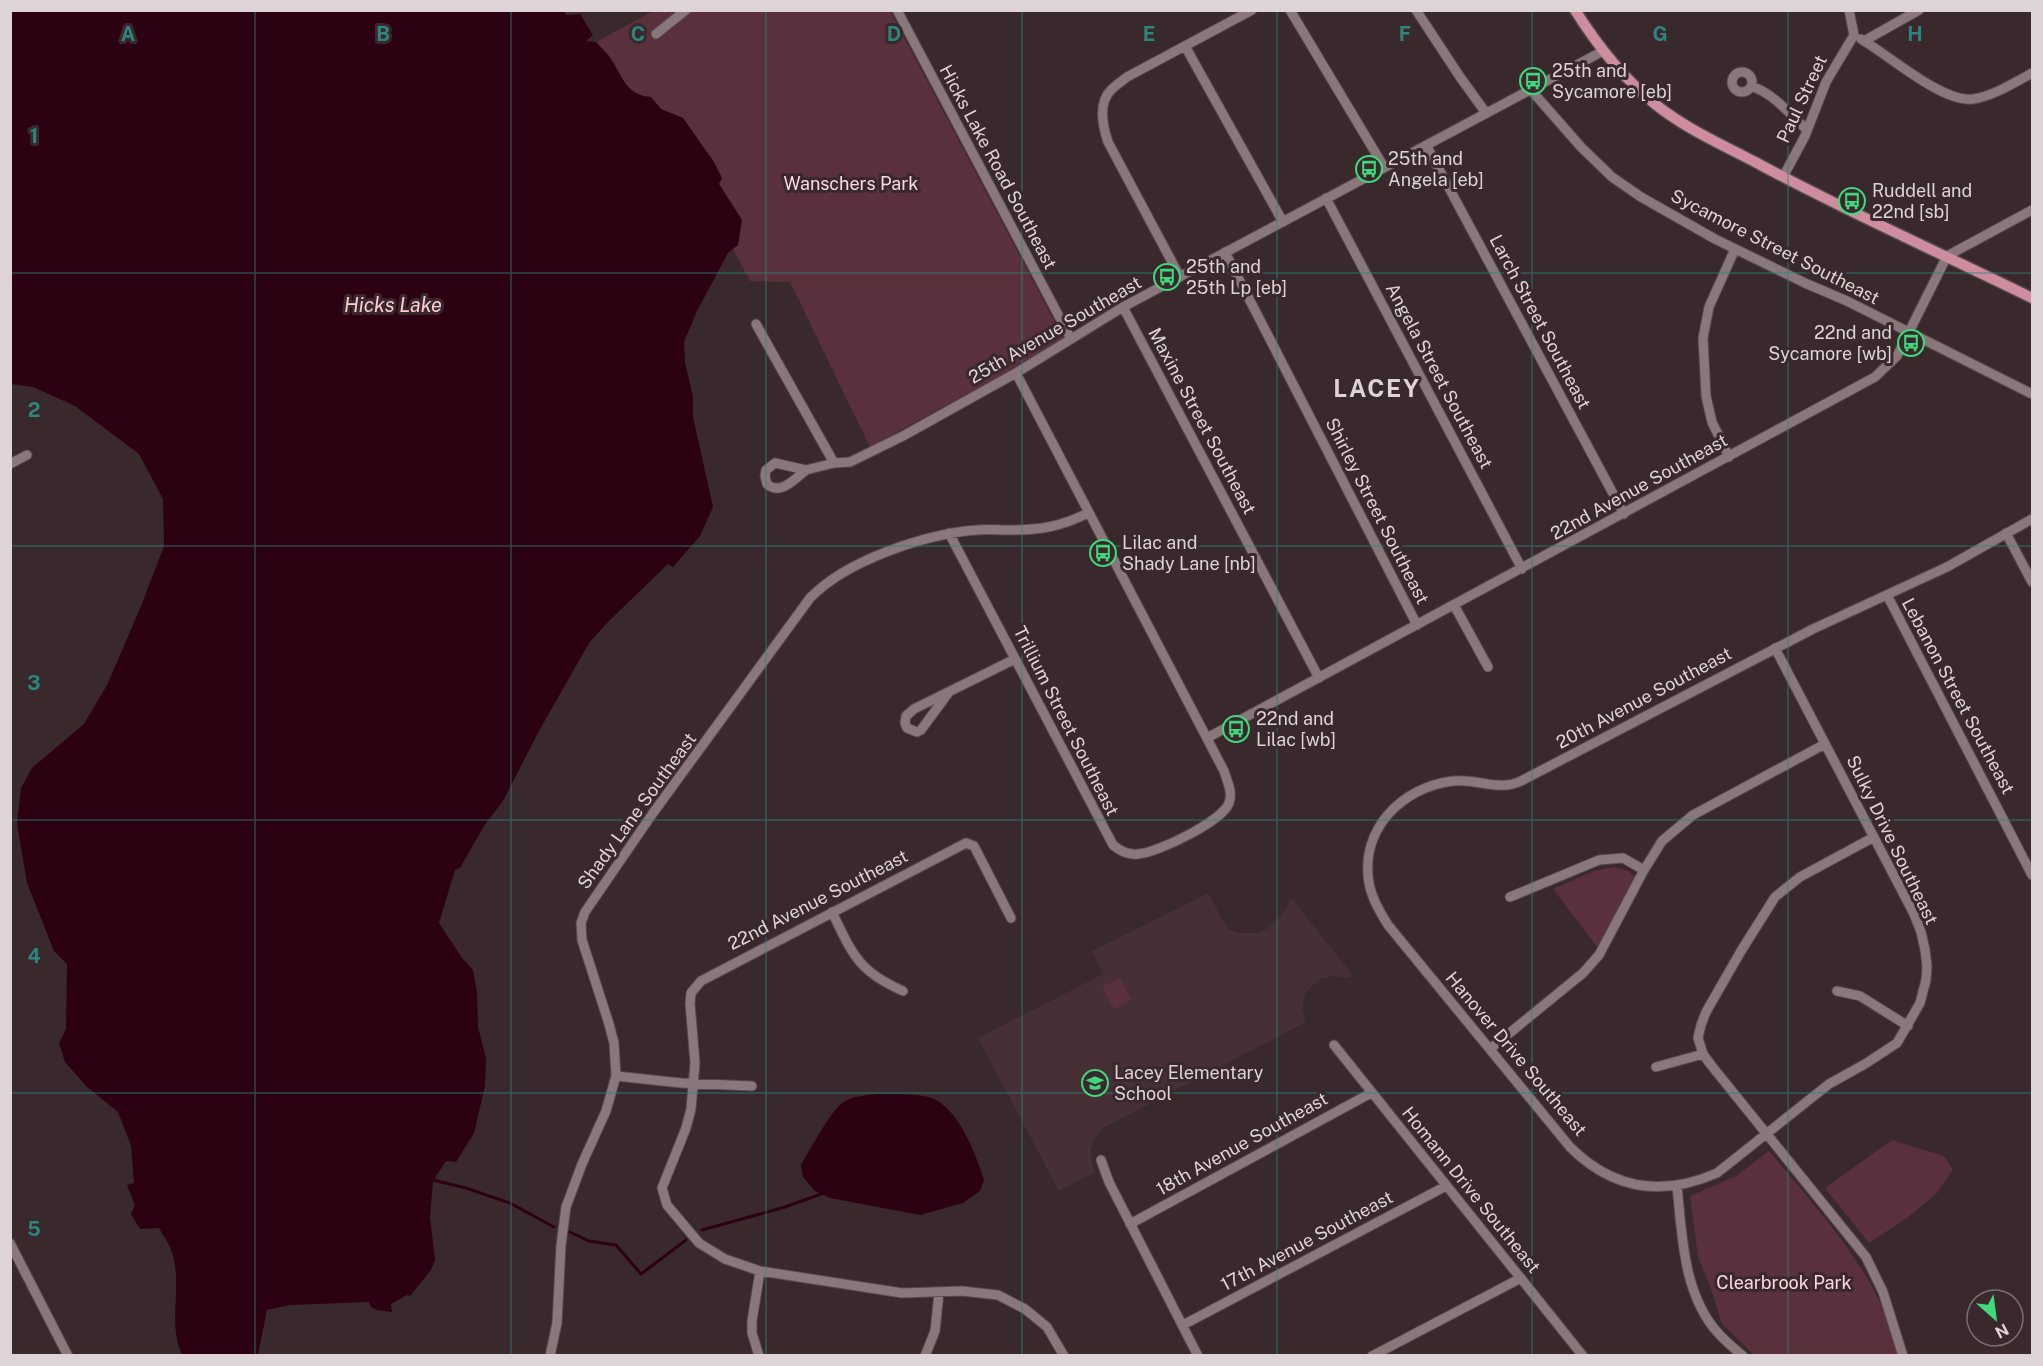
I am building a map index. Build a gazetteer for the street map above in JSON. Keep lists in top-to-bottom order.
{
  "streets": {
    "street": [
      "Paul Street",
      "Hicks Lake Road Southeast",
      "Sycamore Street Southeast",
      "Larch Street Southeast",
      "25th Avenue Southeast",
      "Angela Street Southeast",
      "Maxine Street Southeast",
      "22nd Avenue Southeast",
      "Shirley Street Southeast",
      "Lebanon Street Southeast",
      "20th Avenue Southeast",
      "Trillium Street Southeast",
      "Shady Lane Southeast",
      "Sulky Drive Southeast",
      "Hanover Drive Southeast",
      "18th Avenue Southeast",
      "Homann Drive Southeast",
      "17th Avenue Southeast"
    ]
  },
  "crossings": [
    ["Hicks Lake Road Southeast", "25th Avenue Southeast"],
    ["Sycamore Street Southeast", "25th Avenue Southeast"],
    ["Sycamore Street Southeast", "22nd Avenue Southeast"],
    ["Larch Street Southeast", "25th Avenue Southeast"],
    ["Larch Street Southeast", "22nd Avenue Southeast"],
    ["25th Avenue Southeast", "Angela Street Southeast"],
    ["25th Avenue Southeast", "Maxine Street Southeast"],
    ["25th Avenue Southeast", "Shirley Street Southeast"],
    ["Angela Street Southeast", "22nd Avenue Southeast"],
    ["Maxine Street Southeast", "22nd Avenue Southeast"],
    ["22nd Avenue Southeast", "Shirley Street Southeast"],
    ["22nd Avenue Southeast", "Trillium Street Southeast"],
    ["Lebanon Street Southeast", "20th Avenue Southeast"],
    ["20th Avenue Southeast", "Sulky Drive Southeast"],
    ["20th Avenue Southeast", "Hanover Drive Southeast"],
    ["Trillium Street Southeast", "Shady Lane Southeast"],
    ["Sulky Drive Southeast", "Hanover Drive Southeast"],
    ["18th Avenue Southeast", "Homann Drive Southeast"],
    ["Homann Drive Southeast", "17th Avenue Southeast"]
  ],
  "districts": ["LACEY"],
  "water": ["Hicks Lake"],
  "parks": ["Wanschers Park", "Clearbrook Park"],
  "places": {
    "bus stop": [
      "25th and Sycamore [eb]",
      "25th and Angela [eb]",
      "Ruddell and 22nd [sb]",
      "25th and 25th Lp [eb]",
      "22nd and Sycamore [wb]",
      "Lilac and Shady Lane [nb]",
      "22nd and Lilac [wb]"
    ],
    "school or university": ["Lacey Elementary School"]
  },
  "north": "bottom right",
  "grid": {
    "columns": [
      "A",
      "B",
      "C",
      "D",
      "E",
      "F",
      "G",
      "H"
    ],
    "rows": [
      "1",
      "2",
      "3",
      "4",
      "5"
    ]
  }
}
